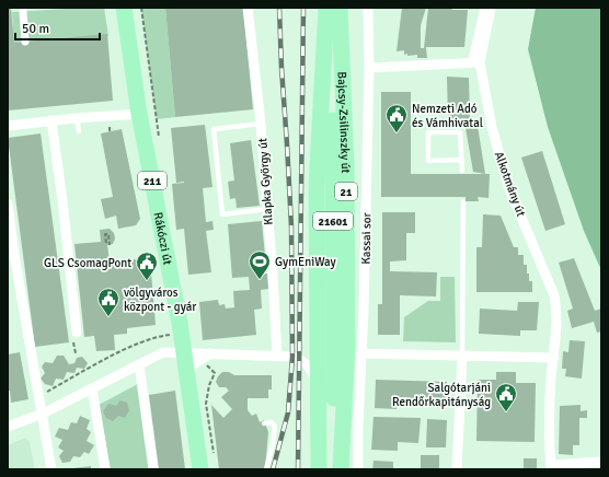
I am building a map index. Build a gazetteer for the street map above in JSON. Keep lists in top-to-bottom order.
{
  "streets": {
    "main road": [
      "Bajcsy-Zsilinszky út",
      "211",
      "21",
      "21601",
      "Rákóczi út"
    ],
    "street": ["Klapka György út", "Alkotmány út", "Kassai sor"]
  },
  "crossings": [
    ["Bajcsy-Zsilinszky út", "21"],
    ["Bajcsy-Zsilinszky út", "21601"]
  ],
  "places": {
    "public building": [
      "Nemzeti Adó és Vámhivatal",
      "GLS CsomagPont",
      "völgyváros központ - gyár",
      "Salgótarjáni Rendőrkapitányság"
    ],
    "sports": ["GymEniWay"]
  },
  "scale_bar": "50 m"
}
